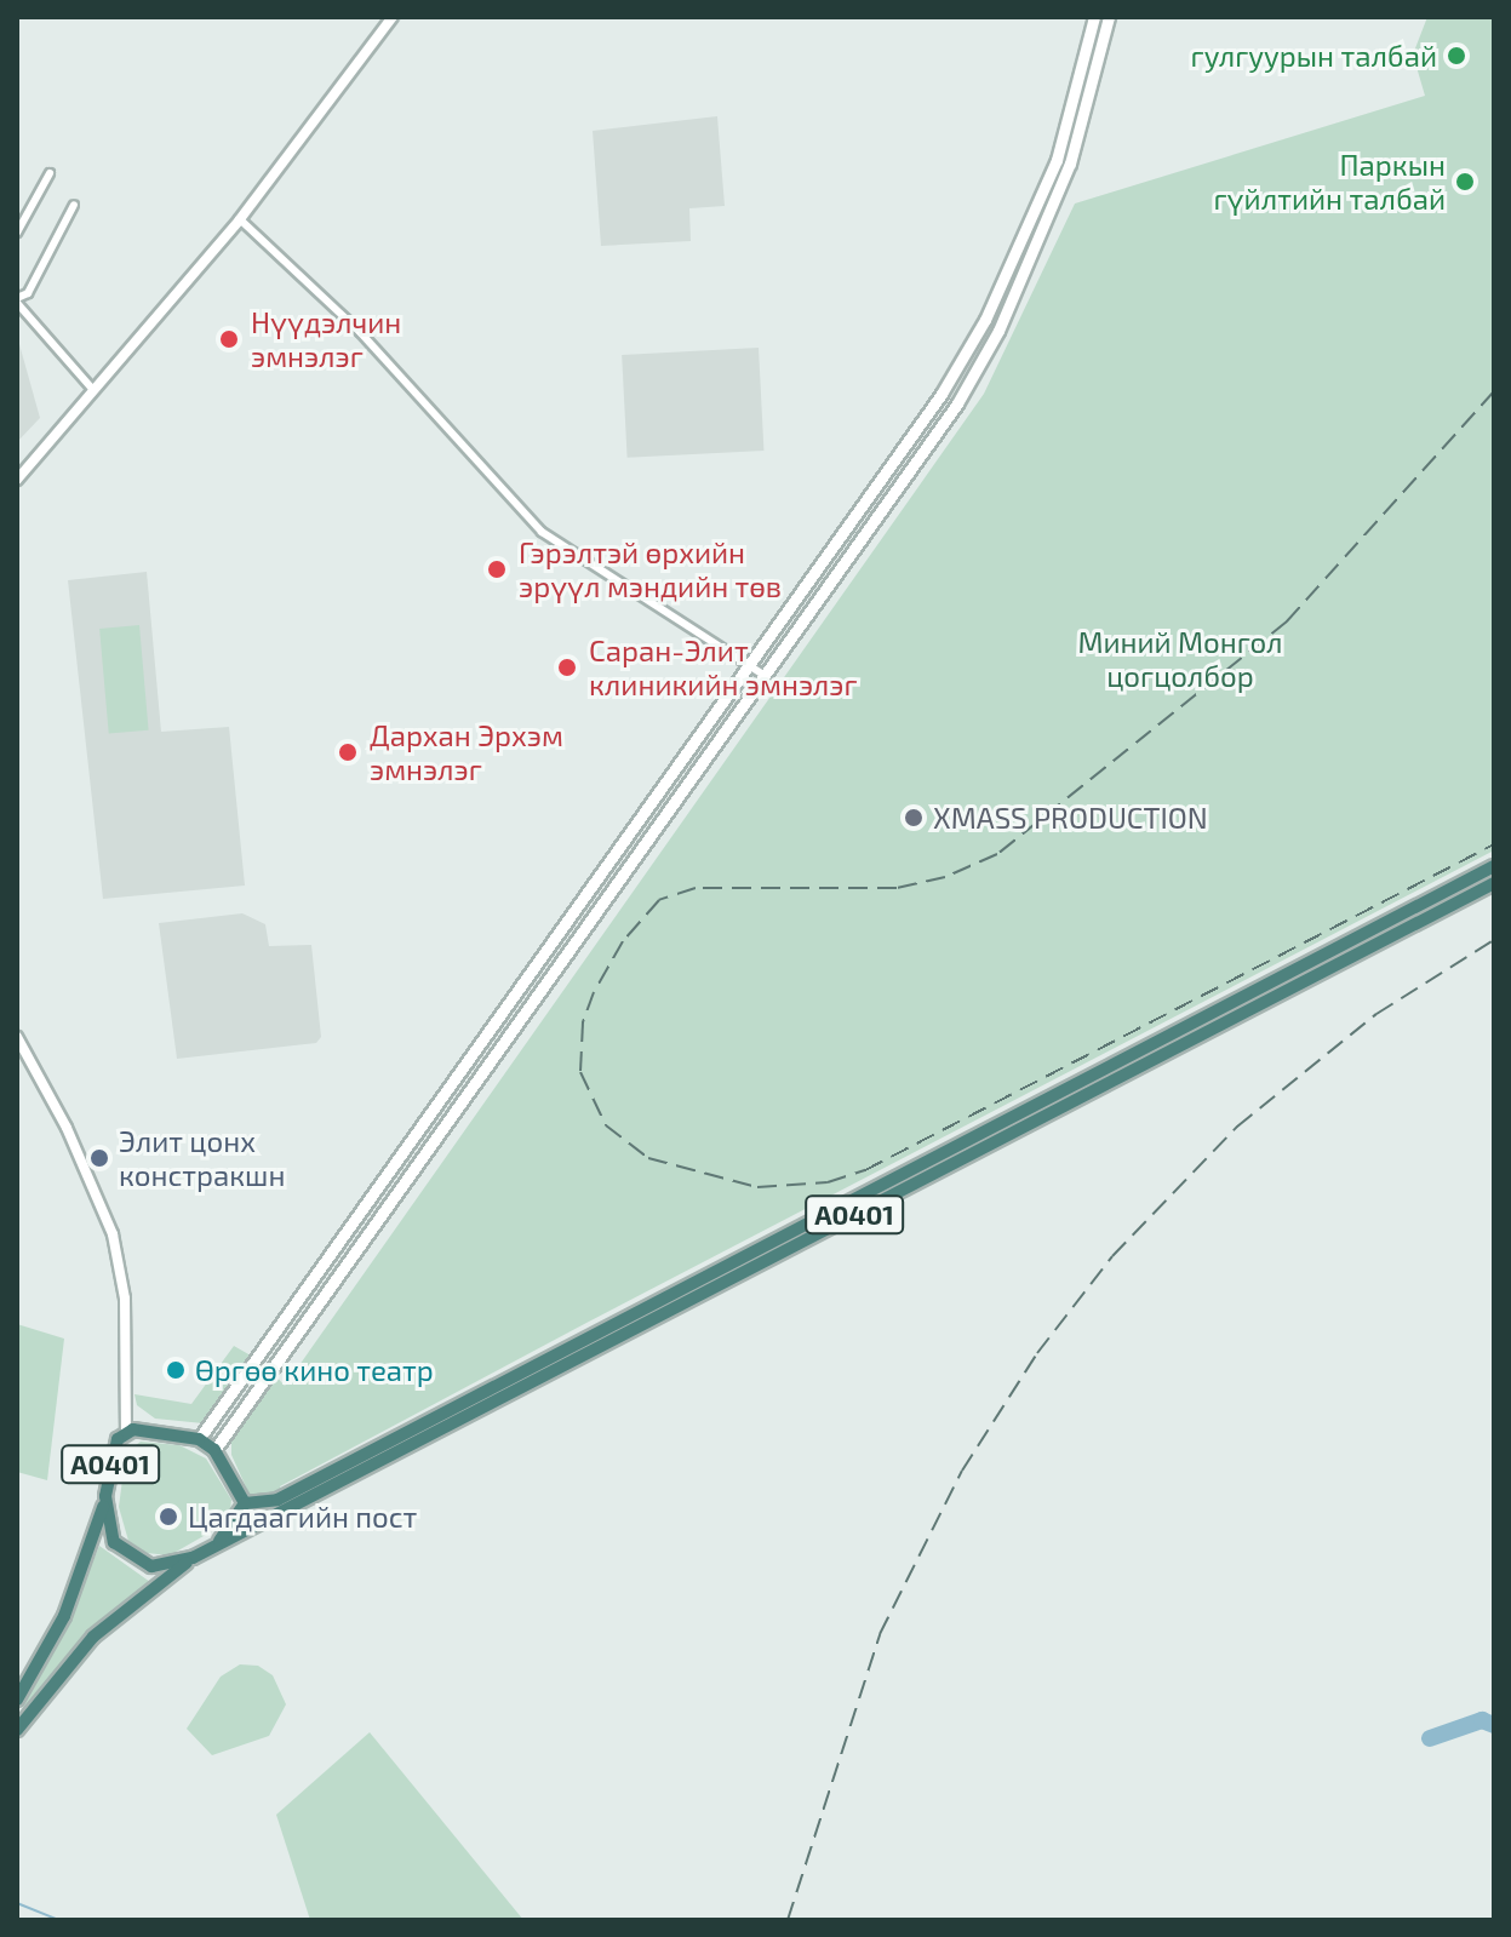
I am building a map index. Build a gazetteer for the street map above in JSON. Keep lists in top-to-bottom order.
{
  "streets": {
    "highway": ["A0401"]
  },
  "parks": ["Миний Монгол цогцолбор"],
  "places": [
    "гулгуурын талбай",
    "Паркын гүйлтийн талбай",
    "Нүүдэлчин эмнэлэг",
    "Гэрэлтэй өрхийн эрүүл мэндийн төв",
    "Саран-Элит клиникийн эмнэлэг",
    "Дархан Эрхэм эмнэлэг",
    "XMASS PRODUCTION",
    "Элит цонх констракшн",
    "Өргөө кино театр",
    "Цагдаагийн пост"
  ]
}
